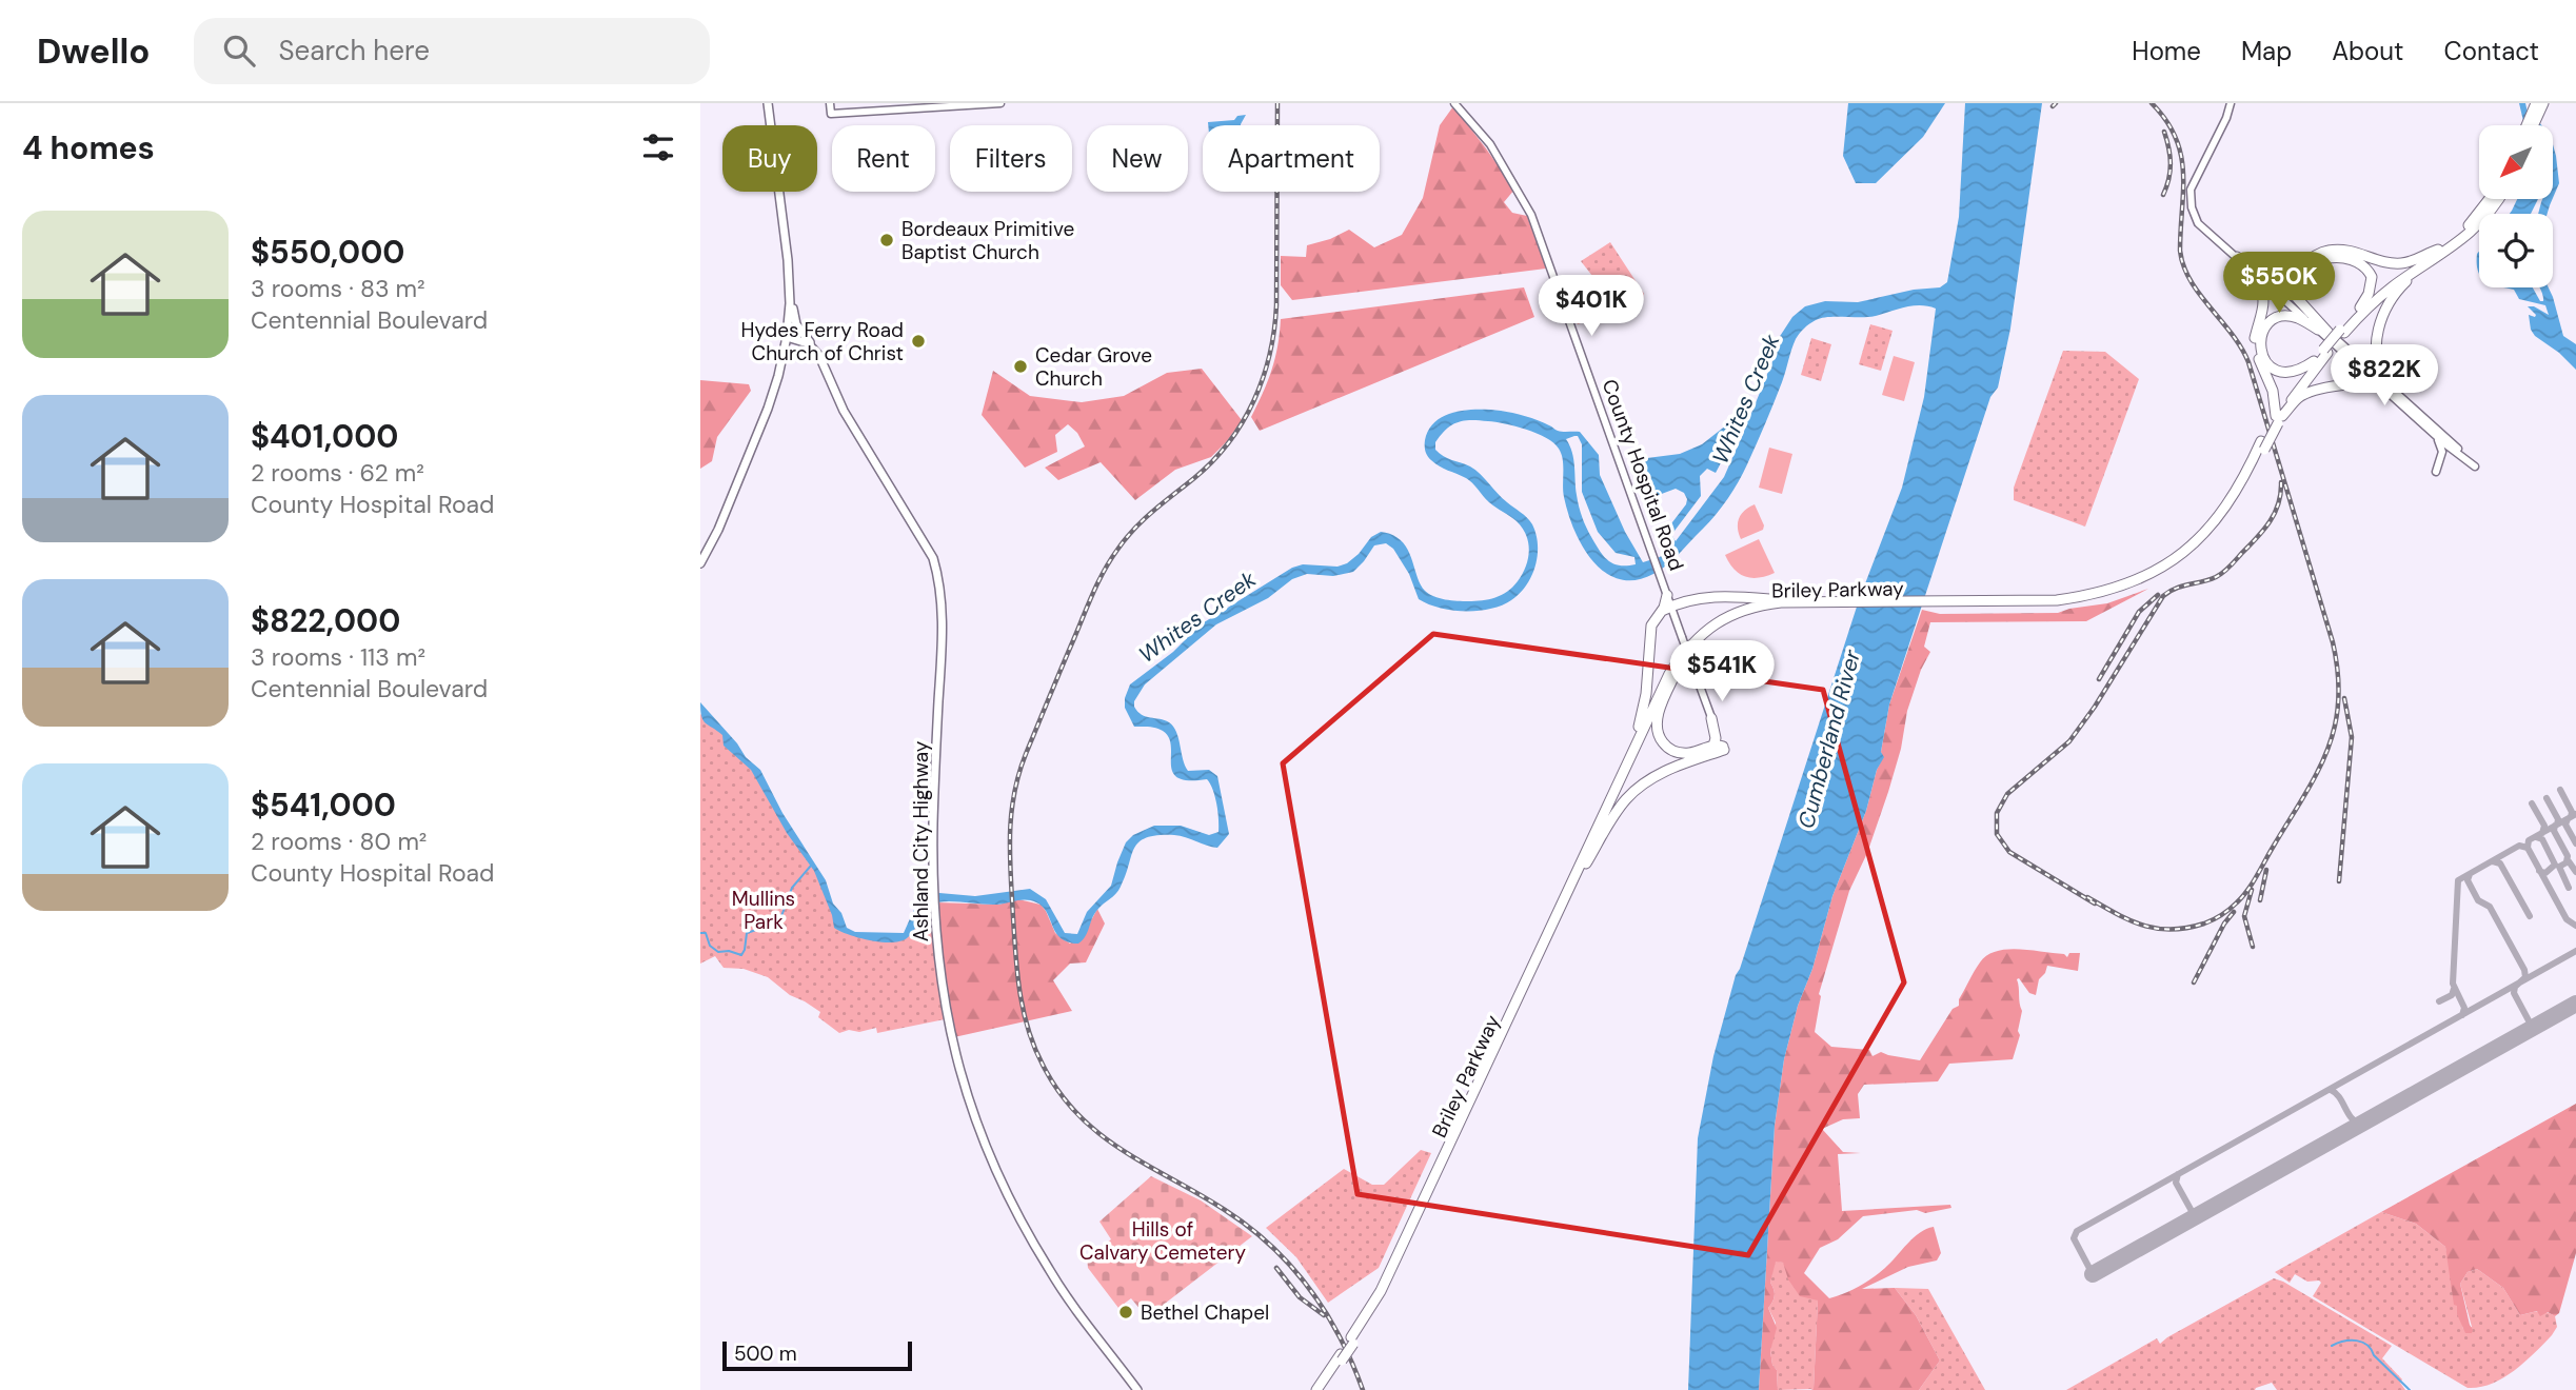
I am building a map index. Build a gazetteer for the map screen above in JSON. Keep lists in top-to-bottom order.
{
  "streets": {
    "highway": ["Briley Parkway"],
    "main road": ["County Hospital Road", "Ashland City Highway"]
  },
  "water": ["Whites Creek", "Cumberland River"],
  "parks": ["Mullins Park", "Hills of Calvary Cemetery"],
  "places": [
    "Bordeaux Primitive Baptist Church",
    "Hydes Ferry Road Church of Christ",
    "Cedar Grove Church",
    "Bethel Chapel"
  ],
  "scale_bar": "500 m",
  "north": "bottom left",
  "page": {
    "header": "Dwello",
    "search": "Search here",
    "nav": [
      "Home",
      "Map",
      "About",
      "Contact"
    ],
    "heading": "4 homes",
    "chip": [
      "Buy",
      "Rent",
      "Filters",
      "New",
      "Apartment"
    ],
    "list": [
      {
        "name": "$550,000",
        "note": "3 rooms · 83 m² · Centennial Boulevard"
      },
      {
        "name": "$401,000",
        "note": "2 rooms · 62 m² · County Hospital Road"
      },
      {
        "name": "$822,000",
        "note": "3 rooms · 113 m² · Centennial Boulevard"
      },
      {
        "name": "$541,000",
        "note": "2 rooms · 80 m² · County Hospital Road"
      }
    ],
    "price": [
      "$550K",
      "$401K",
      "$822K",
      "$541K"
    ],
    "scale": "500 m"
  }
}
